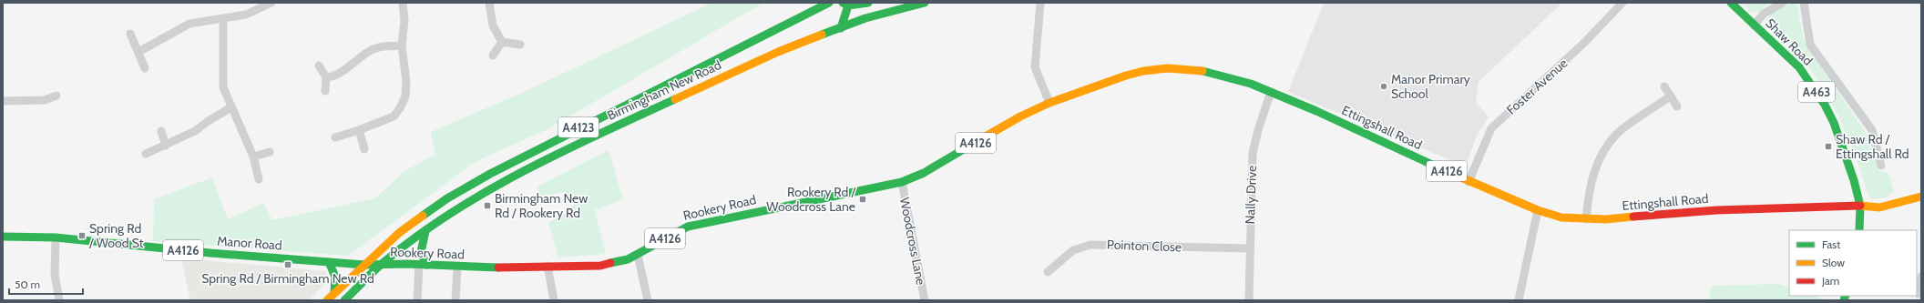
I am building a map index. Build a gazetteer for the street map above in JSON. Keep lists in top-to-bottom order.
{
  "streets": {
    "main road": [
      "Shaw Road",
      "Birmingham New Road",
      "A463",
      "A4123",
      "Ettingshall Road",
      "A4126",
      "Rookery Road",
      "Manor Road"
    ],
    "street": [
      "Foster Avenue",
      "Nally Drive",
      "Woodcross Lane",
      "Pointon Close"
    ]
  },
  "crossings": [
    ["Shaw Road", "A463"],
    ["Shaw Road", "Ettingshall Road"],
    ["Foster Avenue", "Ettingshall Road"],
    ["Birmingham New Road", "A4126"],
    ["Birmingham New Road", "Rookery Road"],
    ["Birmingham New Road", "Manor Road"],
    ["A463", "Ettingshall Road"],
    ["Ettingshall Road", "Nally Drive"],
    ["Ettingshall Road", "Rookery Road"],
    ["A4126", "Rookery Road"],
    ["A4126", "Manor Road"],
    ["Nally Drive", "Pointon Close"],
    ["Rookery Road", "Woodcross Lane"]
  ],
  "places": {
    "other": ["Manor Primary School"],
    "transit": [
      "Shaw Rd / Ettingshall Rd",
      "Rookery Rd / Woodcross Lane",
      "Birmingham New Rd / Rookery Rd",
      "Spring Rd / Wood St",
      "Spring Rd / Birmingham New Rd"
    ]
  },
  "legend": ["Fast", "Slow", "Jam"],
  "scale_bar": "50 m"
}
